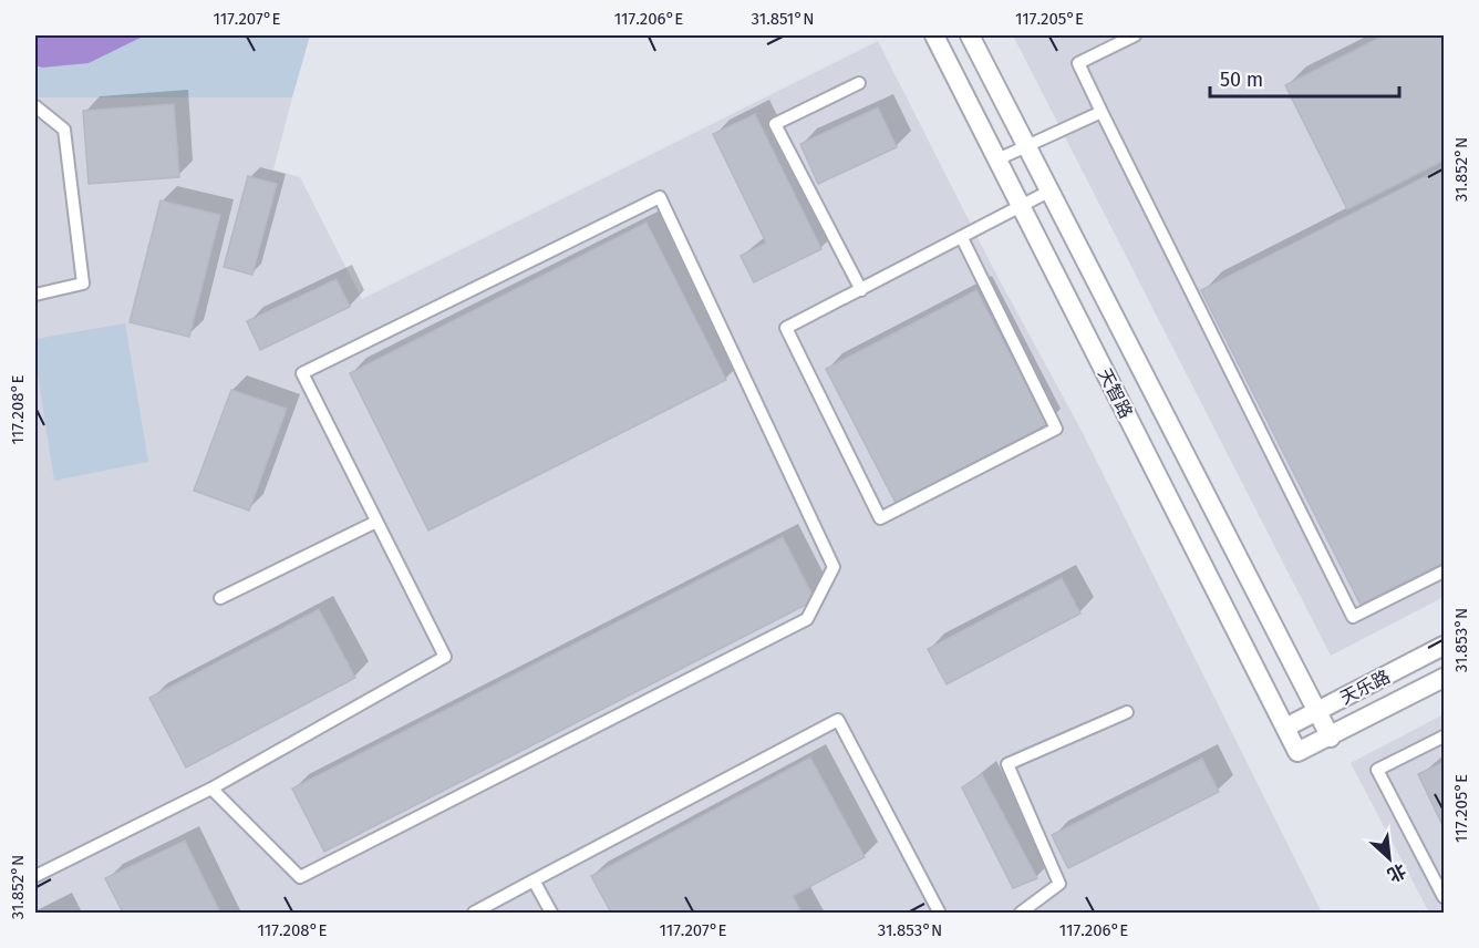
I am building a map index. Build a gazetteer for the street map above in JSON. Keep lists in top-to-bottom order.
{
  "streets": {
    "street": ["天智路", "天乐路"]
  },
  "crossings": [
    ["天智路", "天乐路"]
  ],
  "scale_bar": "50 m",
  "north": "bottom right",
  "coordinates": [
    "117.207°E",
    "117.206°E",
    "31.851°N",
    "117.205°E",
    "31.852°N",
    "117.208°E",
    "31.853°N"
  ]
}
